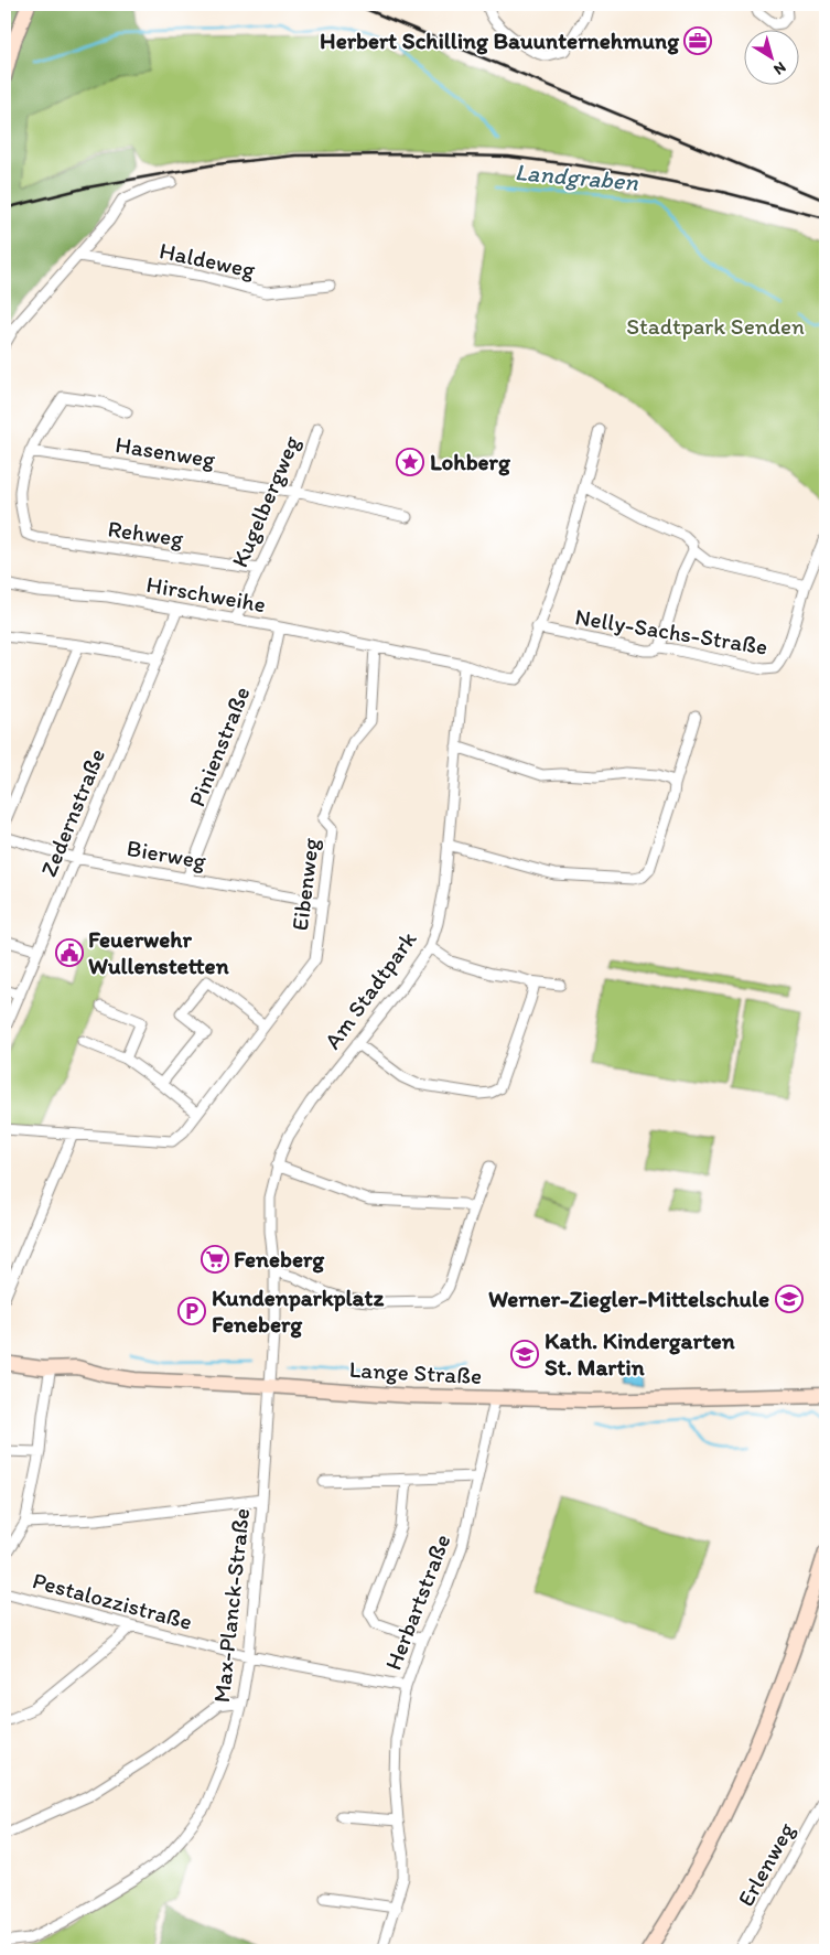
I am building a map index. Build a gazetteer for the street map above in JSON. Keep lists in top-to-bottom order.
{
  "streets": {
    "street": [
      "Haldeweg",
      "Hasenweg",
      "Kugelbergweg",
      "Rehweg",
      "Hirschweihe",
      "Nelly-Sachs-Straße",
      "Pinienstraße",
      "Zedernstraße",
      "Bierweg",
      "Eibenweg",
      "Am Stadtpark",
      "Lange Straße",
      "Pestalozzistraße",
      "Herbartstraße",
      "Max-Planck-Straße",
      "Erlenweg"
    ]
  },
  "crossings": [
    ["Hasenweg", "Kugelbergweg"],
    ["Hasenweg", "Rehweg"],
    ["Kugelbergweg", "Rehweg"],
    ["Kugelbergweg", "Hirschweihe"],
    ["Hirschweihe", "Nelly-Sachs-Straße"],
    ["Hirschweihe", "Pinienstraße"],
    ["Hirschweihe", "Zedernstraße"],
    ["Hirschweihe", "Eibenweg"],
    ["Hirschweihe", "Am Stadtpark"],
    ["Nelly-Sachs-Straße", "Am Stadtpark"],
    ["Pinienstraße", "Bierweg"],
    ["Zedernstraße", "Bierweg"],
    ["Bierweg", "Eibenweg"],
    ["Am Stadtpark", "Lange Straße"],
    ["Am Stadtpark", "Max-Planck-Straße"],
    ["Lange Straße", "Herbartstraße"],
    ["Lange Straße", "Max-Planck-Straße"],
    ["Pestalozzistraße", "Herbartstraße"],
    ["Pestalozzistraße", "Max-Planck-Straße"]
  ],
  "water": ["Landgraben"],
  "parks": ["Stadtpark Senden"],
  "places": {
    "office": ["Herbert Schilling Bauunternehmung"],
    "place": ["Lohberg"],
    "public building": ["Feuerwehr Wullenstetten"],
    "supermarket": ["Feneberg"],
    "school or university": ["Werner-Ziegler-Mittelschule", "Kath. Kindergarten St. Martin"],
    "parking": ["Kundenparkplatz Feneberg"]
  },
  "north": "bottom right"
}
